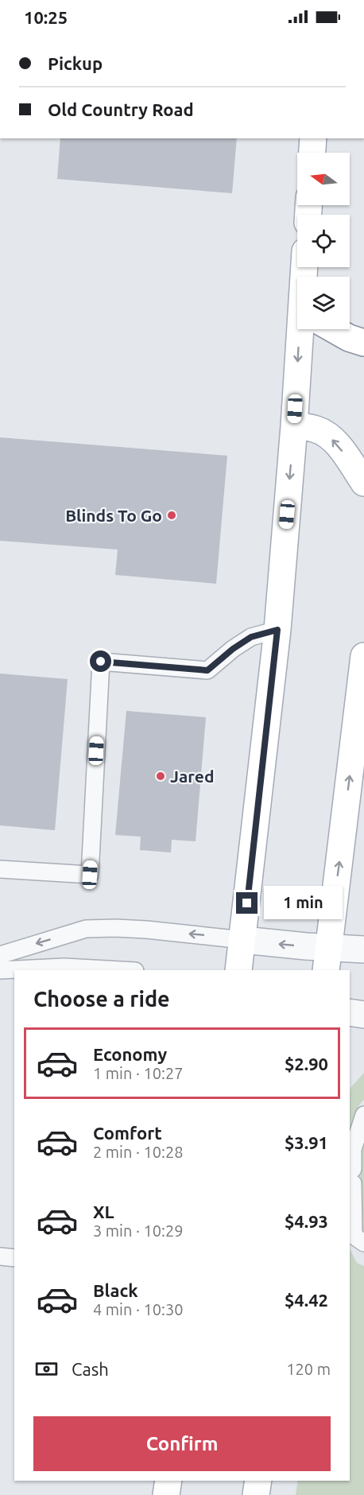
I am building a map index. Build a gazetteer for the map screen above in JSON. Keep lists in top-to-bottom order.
{
  "places": ["Blinds To Go", "Jared"],
  "north": "left",
  "page": {
    "status": "10:25",
    "banner": ["Pickup", "Old Country Road"],
    "bubble": "1 min",
    "heading": "Choose a ride",
    "list": [
      {
        "name": "Economy",
        "note": "1 min · 10:27",
        "value": "$2.90"
      },
      {
        "name": "Comfort",
        "note": "2 min · 10:28",
        "value": "$3.91"
      },
      {
        "name": "XL",
        "note": "3 min · 10:29",
        "value": "$4.93"
      },
      {
        "name": "Black",
        "note": "4 min · 10:30",
        "value": "$4.42"
      }
    ],
    "pay": ["Cash", "120 m"],
    "buttons": "Confirm"
  }
}
